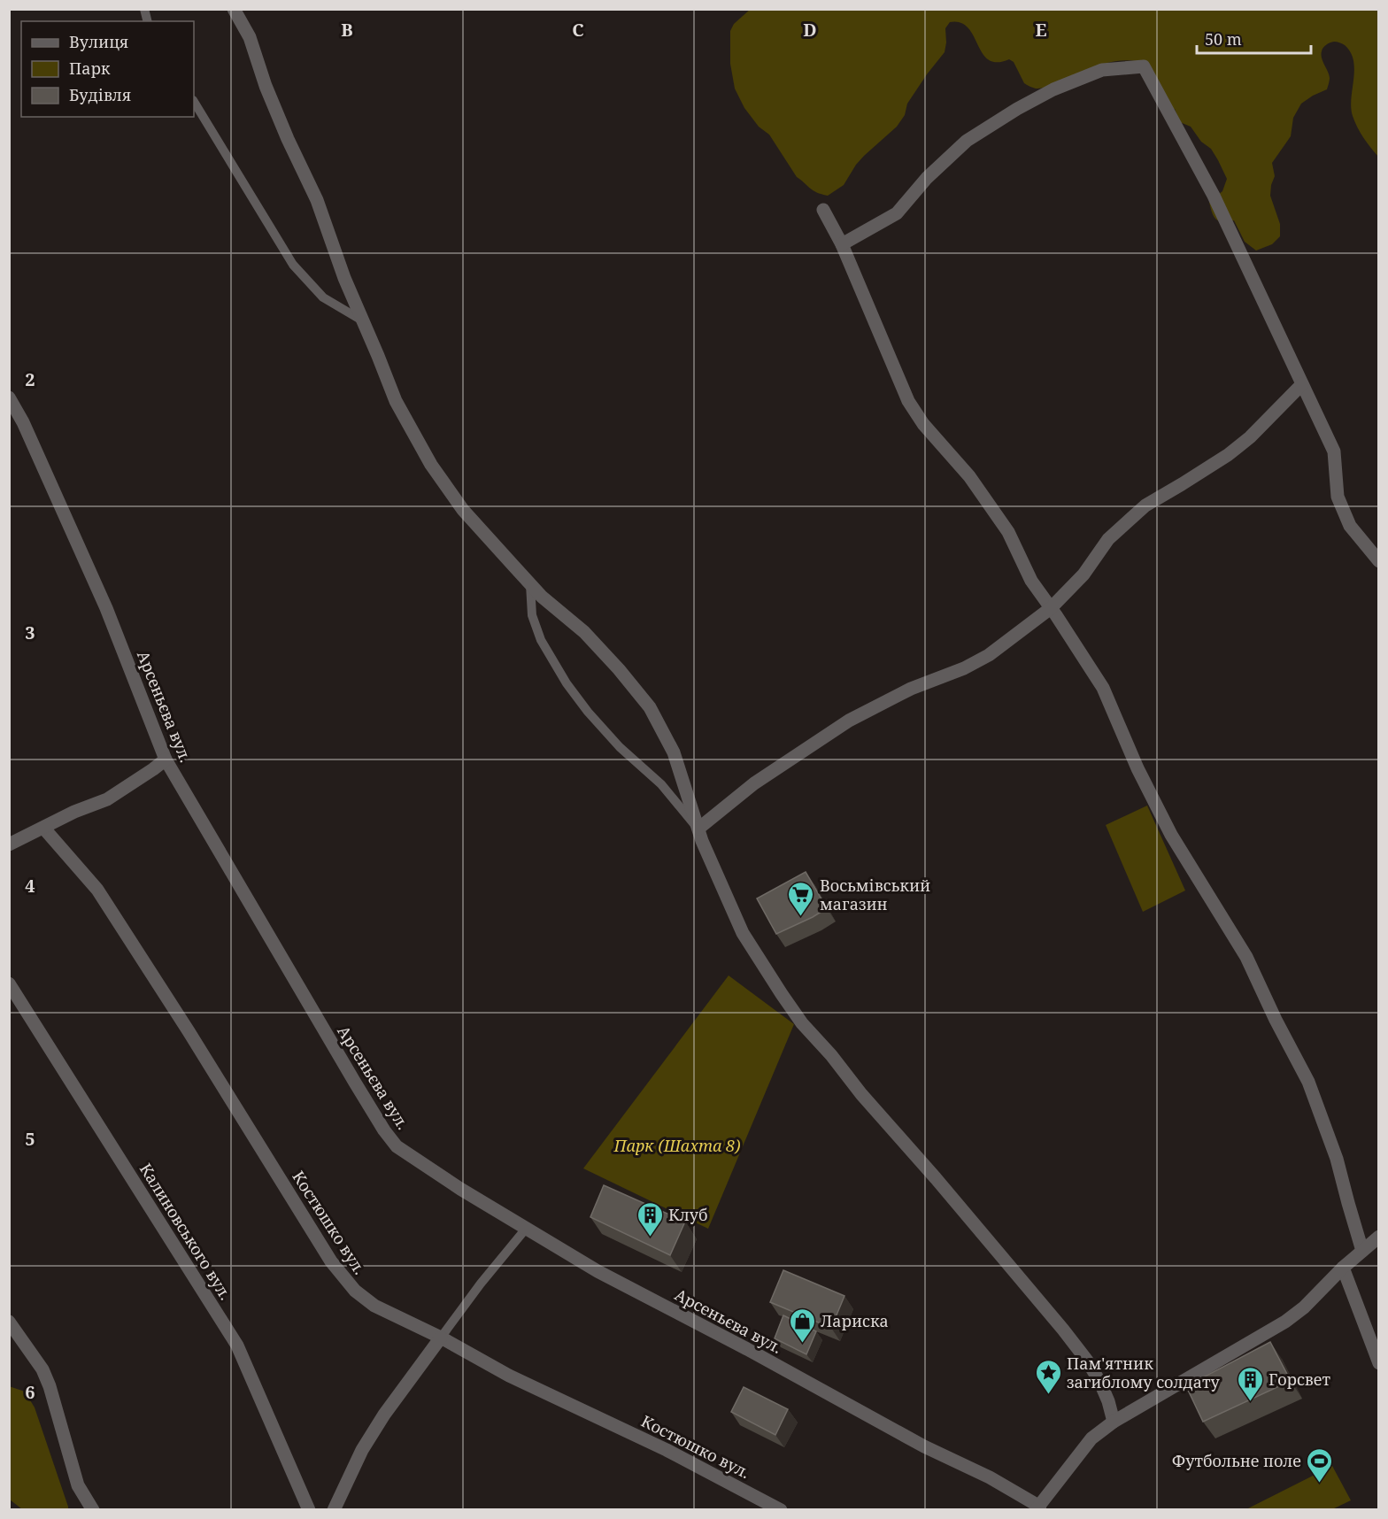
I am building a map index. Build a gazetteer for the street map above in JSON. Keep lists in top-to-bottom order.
{
  "streets": {
    "street": ["Арсеньєва вул.", "Костюшко вул.", "Калиновського вул."]
  },
  "parks": ["Парк (Шахта 8)"],
  "places": {
    "supermarket": ["Восьмівський магазин"],
    "building": ["Клуб", "Горсвет"],
    "shop": ["Лариска"],
    "place": ["Пам'ятник загиблому солдату"],
    "sports": ["Футбольне поле"]
  },
  "legend": ["Вулиця", "Парк", "Будівля"],
  "scale_bar": "50 m",
  "grid": {
    "columns": [
      "B",
      "C",
      "D",
      "E"
    ],
    "rows": [
      "2",
      "3",
      "4",
      "5",
      "6"
    ]
  }
}
